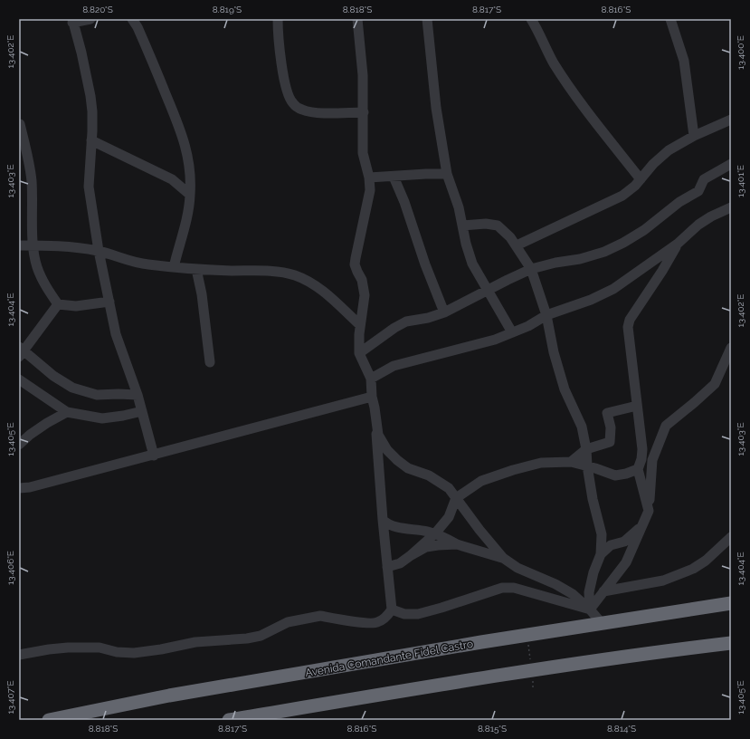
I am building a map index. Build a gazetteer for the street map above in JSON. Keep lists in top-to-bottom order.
{
  "streets": {
    "highway": ["Avenida Comandante Fidel Castro"]
  },
  "coordinates": [
    "8.820°S",
    "8.819°S",
    "8.818°S",
    "8.817°S",
    "8.816°S",
    "13.402°E",
    "13.400°E",
    "13.403°E",
    "13.401°E",
    "13.404°E",
    "13.405°E",
    "13.406°E",
    "13.407°E",
    "8.815°S",
    "8.814°S"
  ]
}
